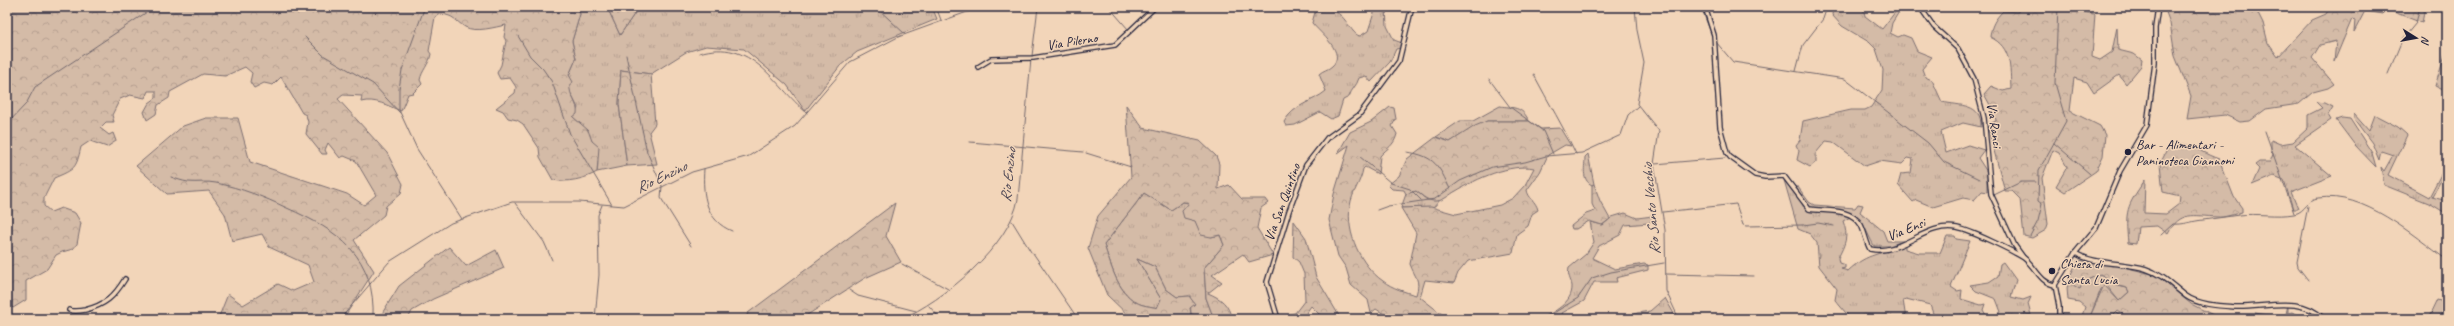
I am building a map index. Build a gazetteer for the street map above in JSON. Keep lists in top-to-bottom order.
{
  "streets": {
    "street": [
      "Via Pilerno",
      "Via Ranci",
      "Via San Quintino",
      "Via Ensi"
    ]
  },
  "crossings": [
    ["Via Ranci", "Via Ensi"]
  ],
  "water": ["Rio Enzino", "Rio Santo Vecchio"],
  "places": ["Bar - Alimentari - Paninoteca Giannoni", "Chiesa di Santa Lucia"],
  "north": "right"
}
